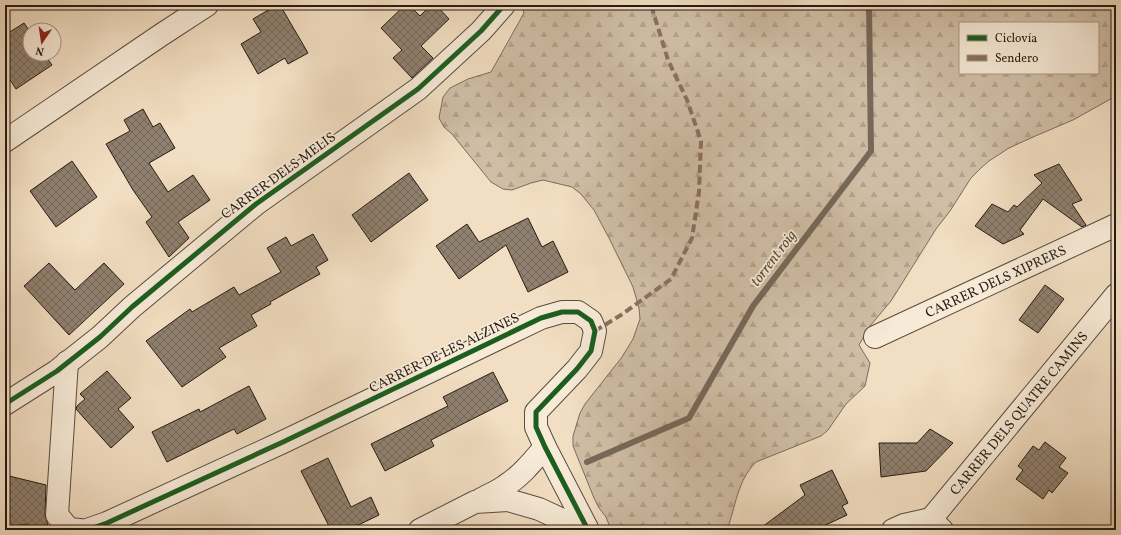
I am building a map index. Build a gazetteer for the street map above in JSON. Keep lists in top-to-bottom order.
{
  "streets": {
    "street": [
      "CARRER DELS MELIS",
      "CARRER DELS XIPRERS",
      "CARRER DE LES ALZINES",
      "CARRER DELS QUATRE CAMINS"
    ]
  },
  "water": ["torrent roig"],
  "legend": ["Ciclovía", "Sendero"],
  "north": "bottom"
}
